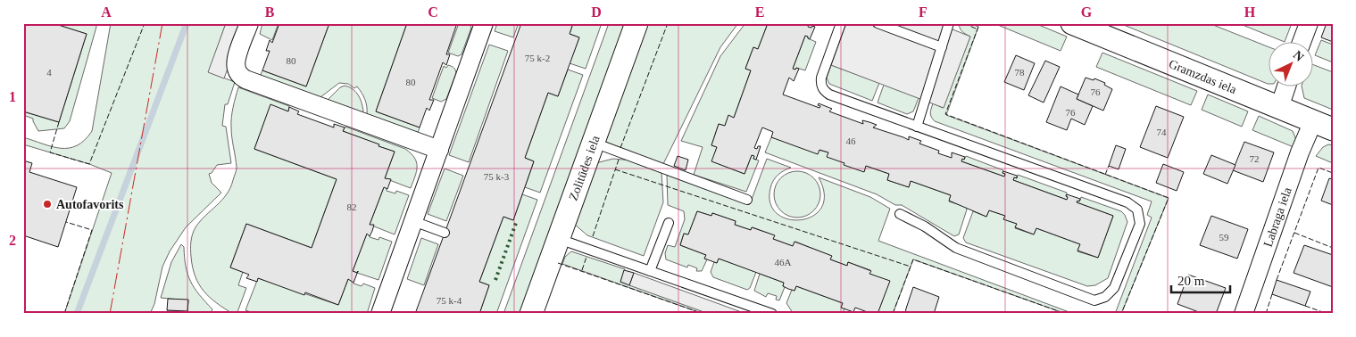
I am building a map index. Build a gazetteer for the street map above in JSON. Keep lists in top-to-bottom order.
{
  "streets": {
    "street": ["Gramzdas iela", "Zolitūdes iela", "Labraga iela"]
  },
  "crossings": [
    ["Gramzdas iela", "Labraga iela"]
  ],
  "places": ["Autofavorits"],
  "house_numbers": [
    "75 k-2",
    "80",
    "4",
    "78",
    "80",
    "76",
    "76",
    "74",
    "46",
    "72",
    "75 k-3",
    "82",
    "59",
    "46A",
    "75 k-4"
  ],
  "scale_bar": "20 m",
  "north": "top right",
  "grid": {
    "columns": [
      "A",
      "B",
      "C",
      "D",
      "E",
      "F",
      "G",
      "H"
    ],
    "rows": ["1", "2"]
  }
}
